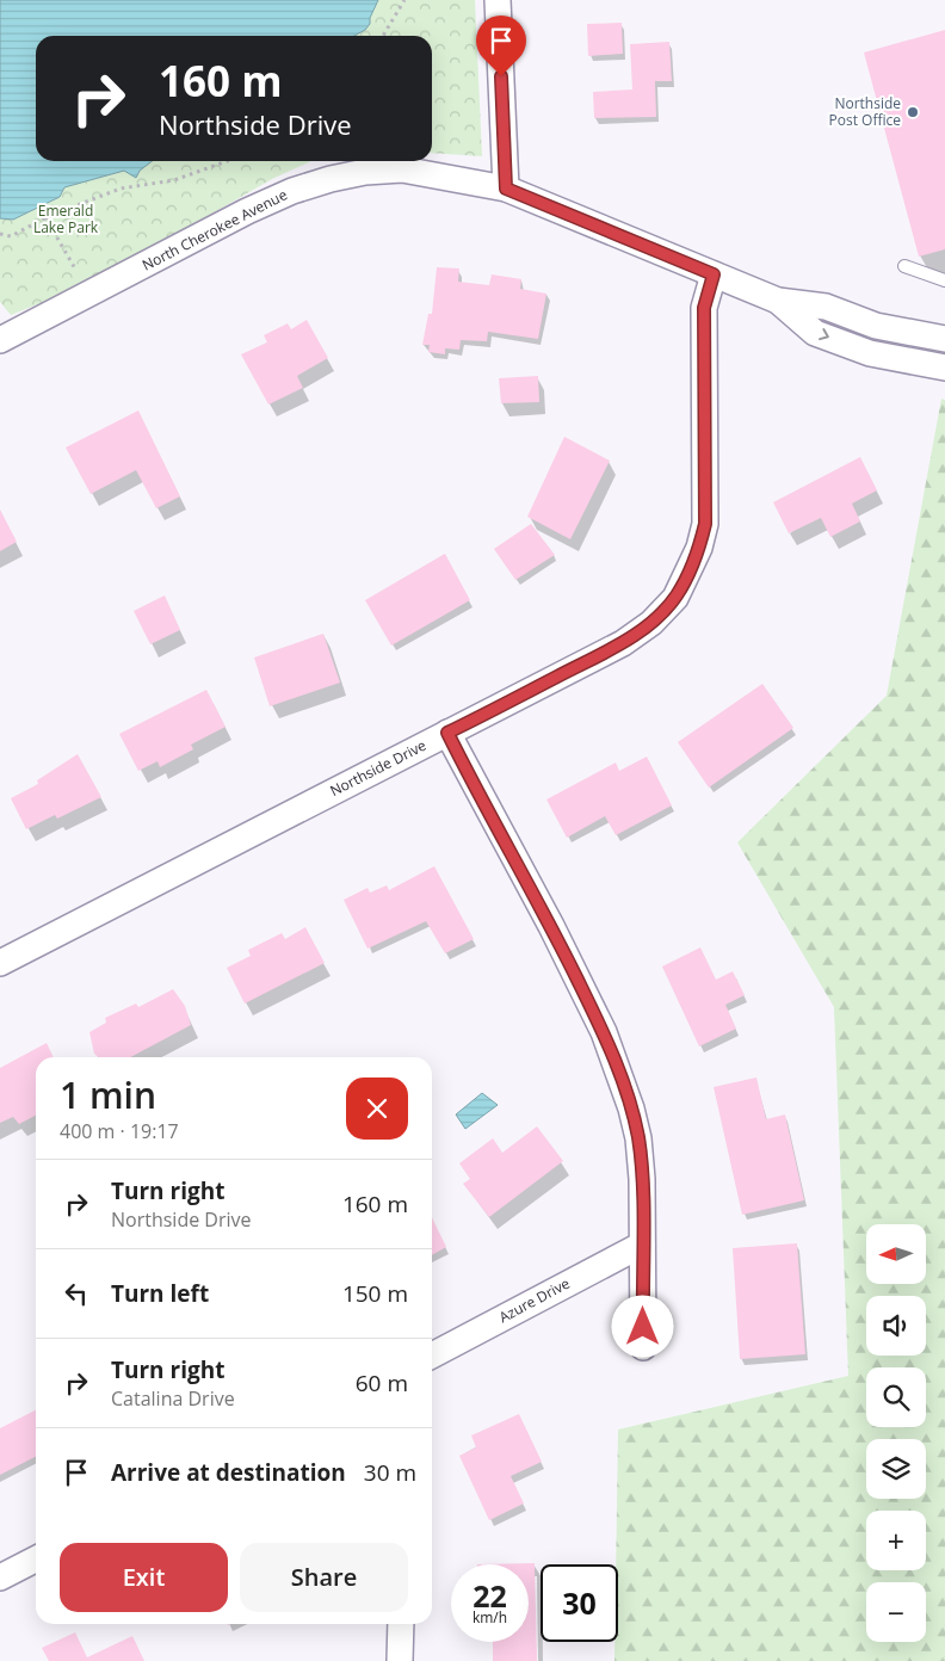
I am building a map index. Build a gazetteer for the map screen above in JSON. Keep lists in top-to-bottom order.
{
  "streets": {
    "street": ["North Cherokee Avenue", "Northside Drive", "Azure Drive"]
  },
  "crossings": [
    ["North Cherokee Avenue", "Northside Drive"]
  ],
  "parks": ["Emerald Lake Park"],
  "places": ["Northside Post Office"],
  "north": "left",
  "page": {
    "turn": ["160 m", "Northside Drive"],
    "heading": ["1 min", "400 m · 19:17"],
    "list": [
      {
        "name": "Turn right",
        "note": "Northside Drive",
        "value": "160 m"
      },
      {
        "name": "Turn left",
        "value": "150 m"
      },
      {
        "name": "Turn right",
        "note": "Catalina Drive",
        "value": "60 m"
      },
      {
        "name": "Arrive at destination",
        "value": "30 m"
      }
    ],
    "map_buttons": ["+", "−"],
    "buttons": ["Exit", "Share"],
    "speed": "22 km/h",
    "limit": "30"
  }
}
